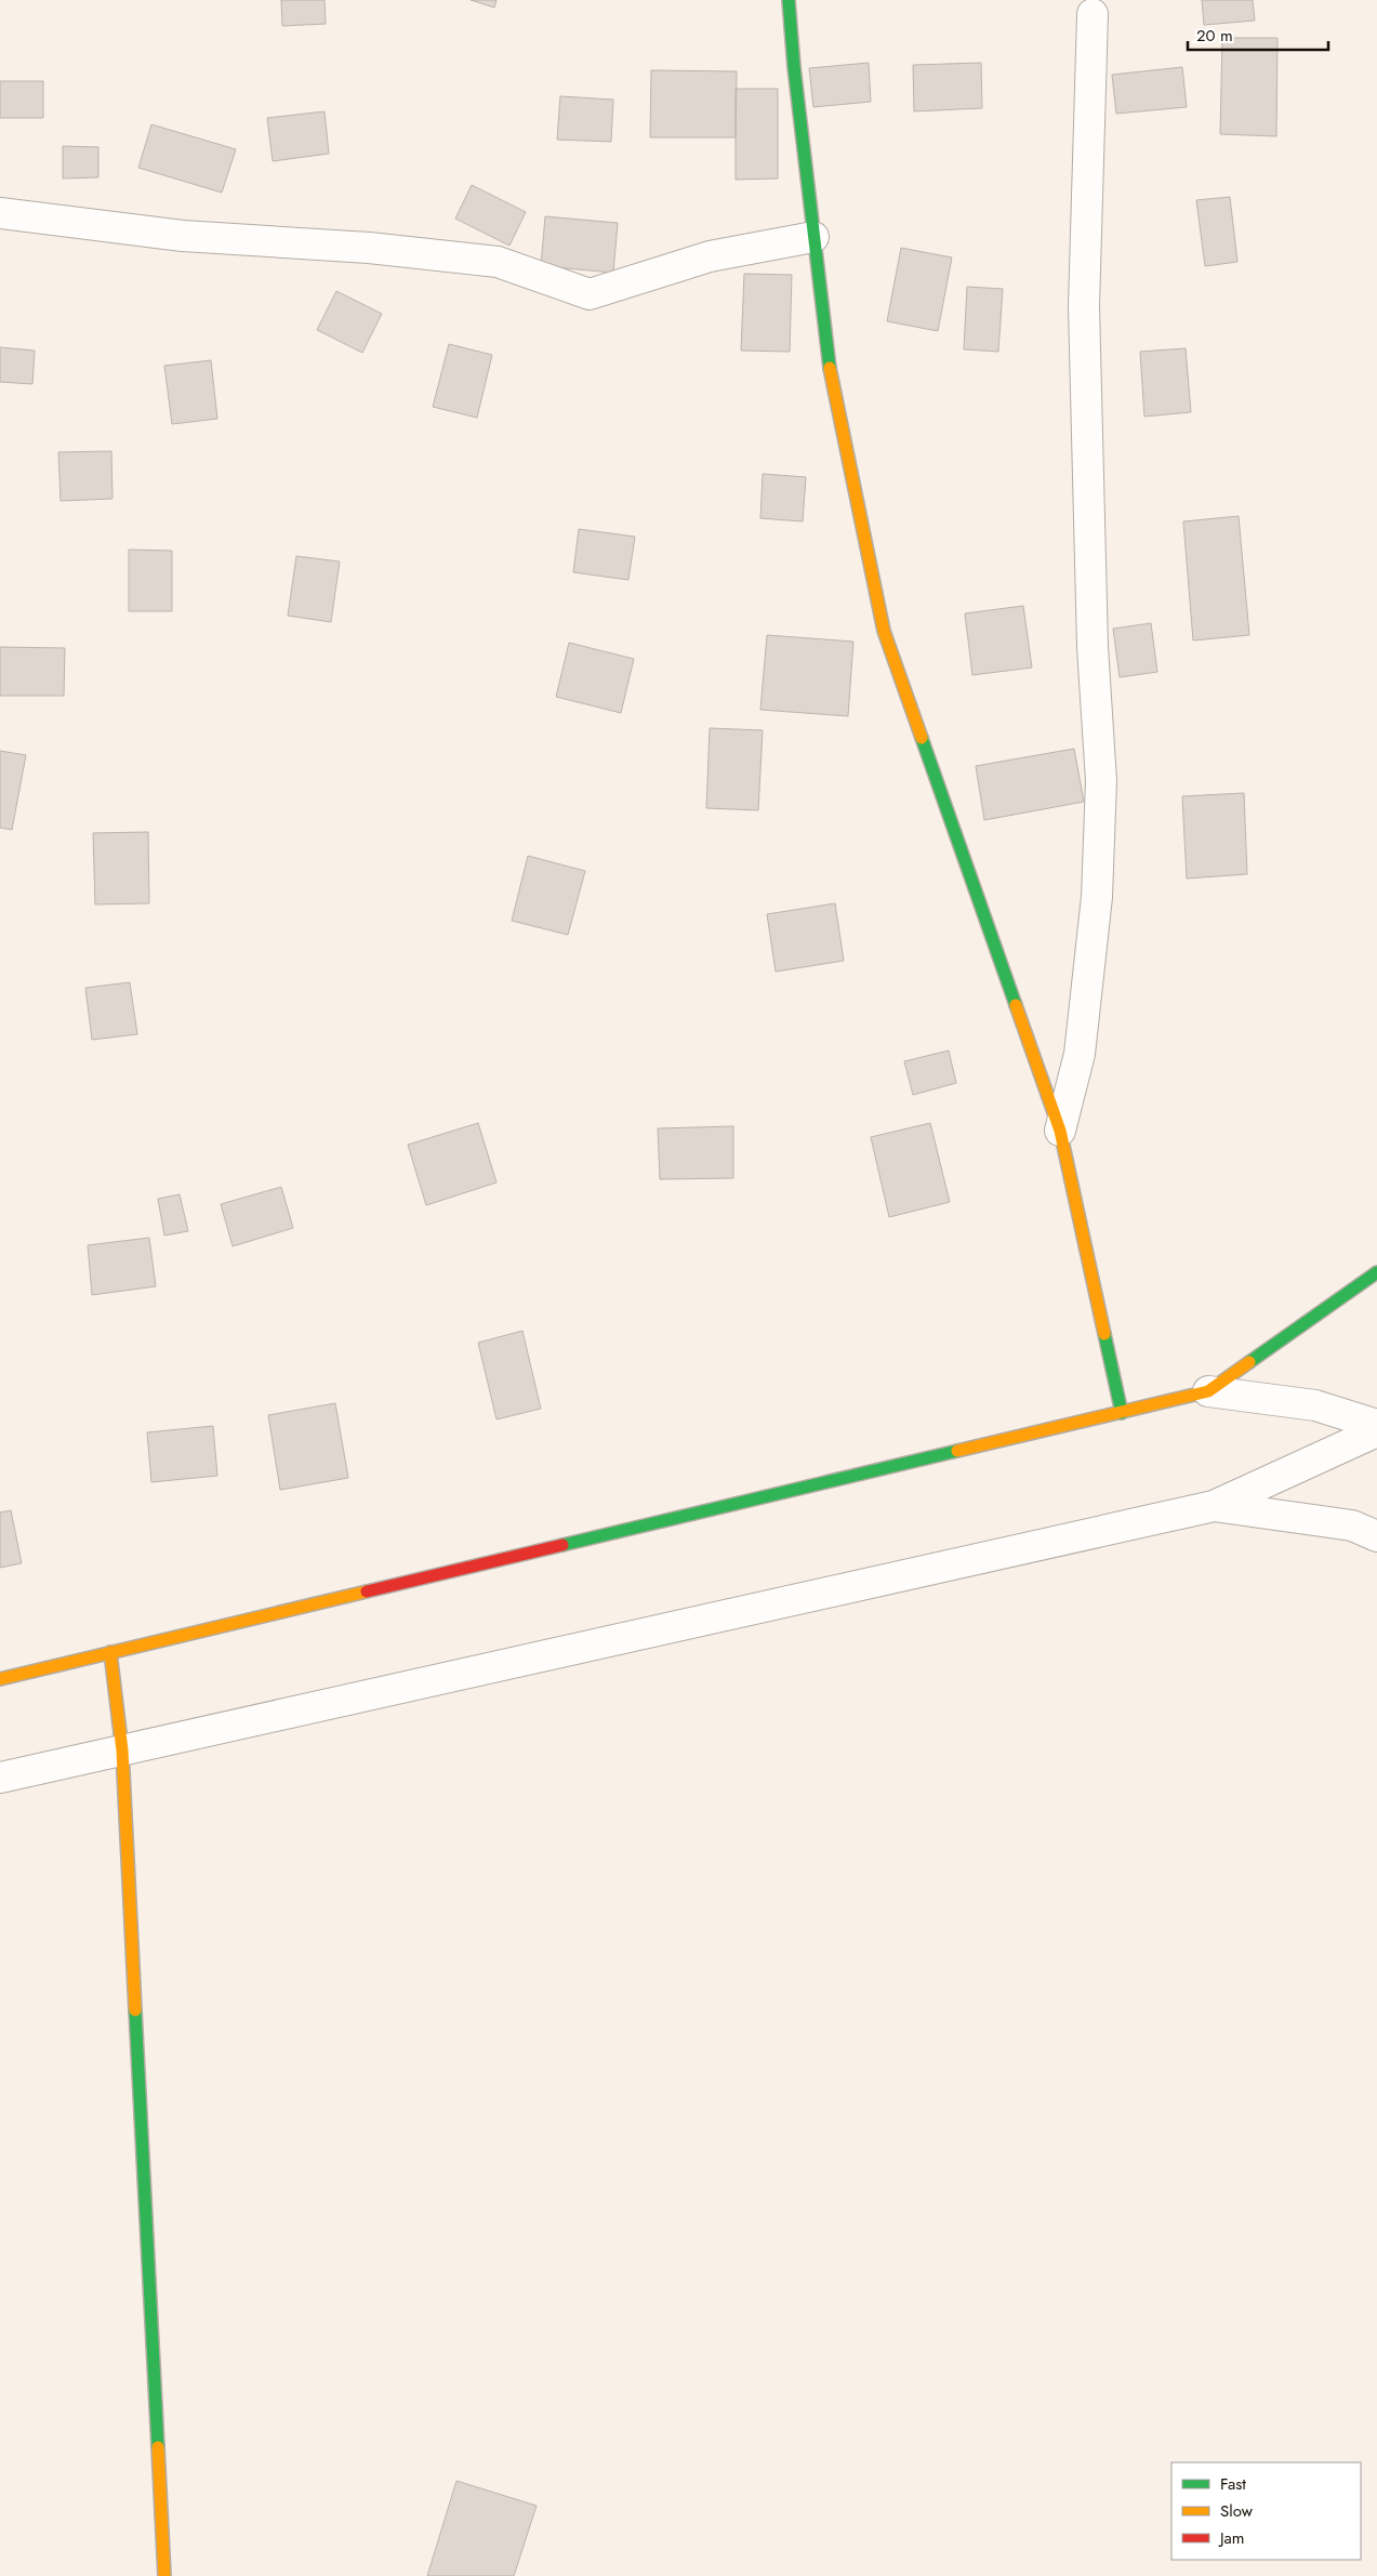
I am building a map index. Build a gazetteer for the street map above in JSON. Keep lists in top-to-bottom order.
{
  "legend": ["Fast", "Slow", "Jam"],
  "scale_bar": "20 m"
}
